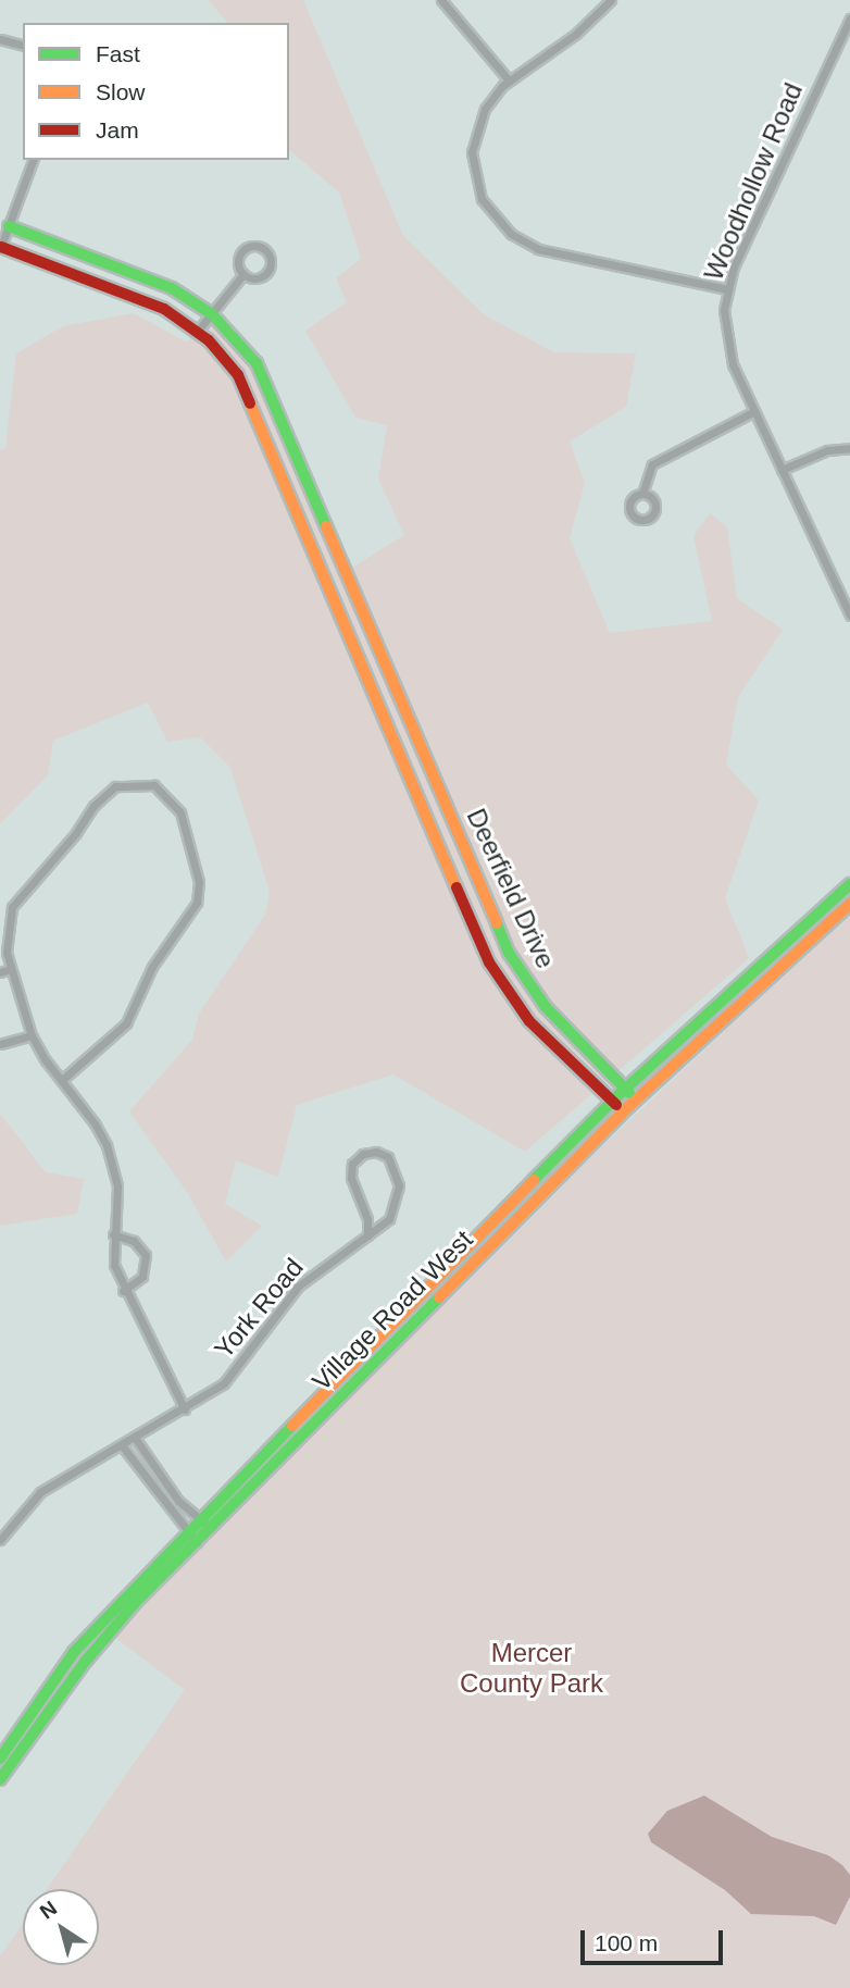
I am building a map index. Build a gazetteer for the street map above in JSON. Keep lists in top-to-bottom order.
{
  "streets": {
    "main road": ["Deerfield Drive", "Village Road West"],
    "street": ["Woodhollow Road", "York Road"]
  },
  "crossings": [
    ["Deerfield Drive", "Village Road West"]
  ],
  "parks": ["Mercer County Park"],
  "legend": ["Fast", "Slow", "Jam"],
  "scale_bar": "100 m",
  "north": "top left"
}
